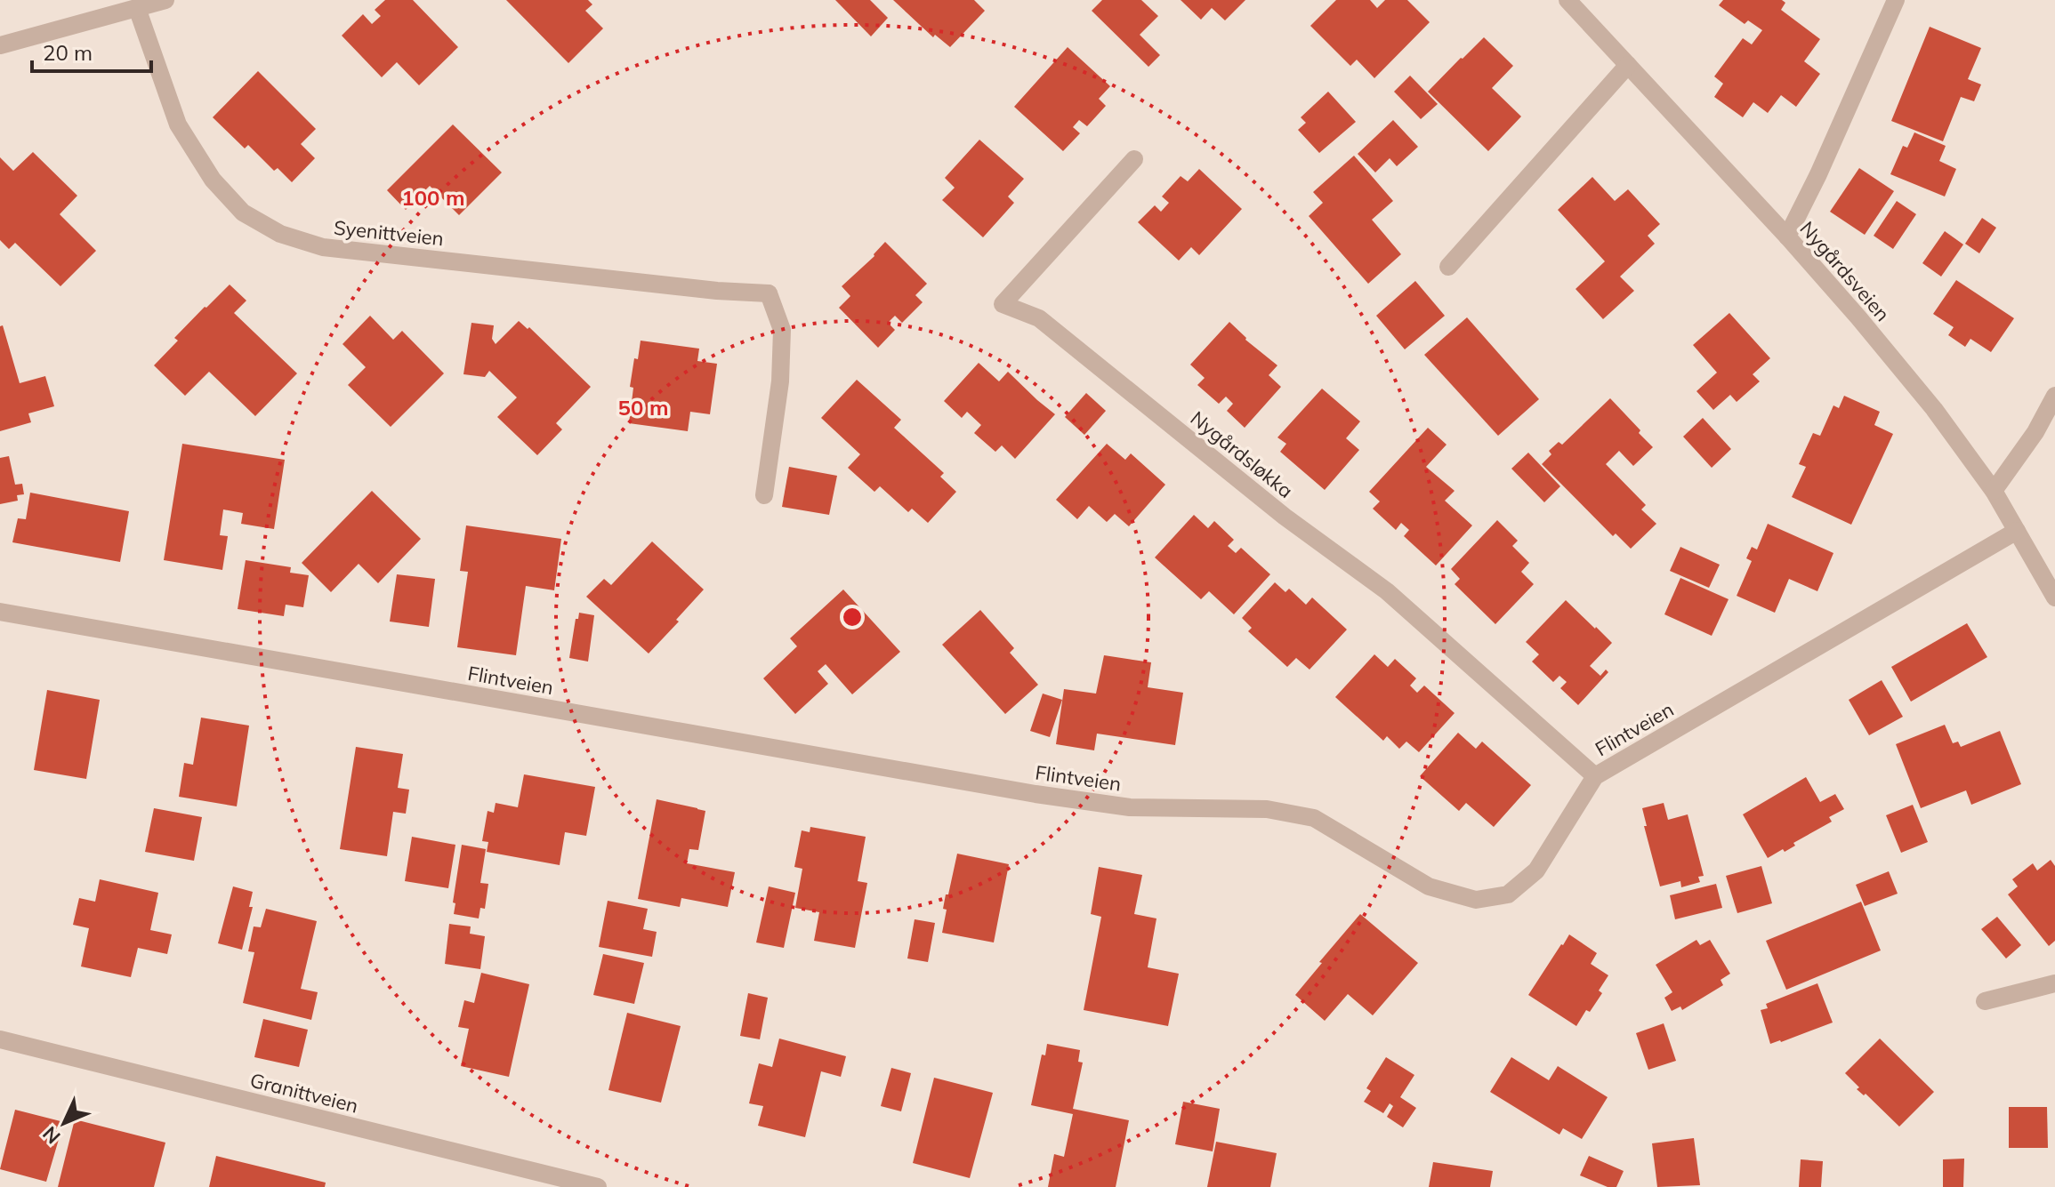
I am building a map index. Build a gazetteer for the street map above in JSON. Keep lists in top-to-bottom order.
{
  "streets": {
    "street": [
      "Syenittveien",
      "Nygårdsveien",
      "Nygårdsløkka",
      "Flintveien",
      "Granittveien"
    ]
  },
  "crossings": [
    ["Nygårdsveien", "Flintveien"],
    ["Nygårdsløkka", "Flintveien"]
  ],
  "scale_bar": "20 m",
  "north": "bottom left",
  "rings": ["100 m", "50 m"]
}
